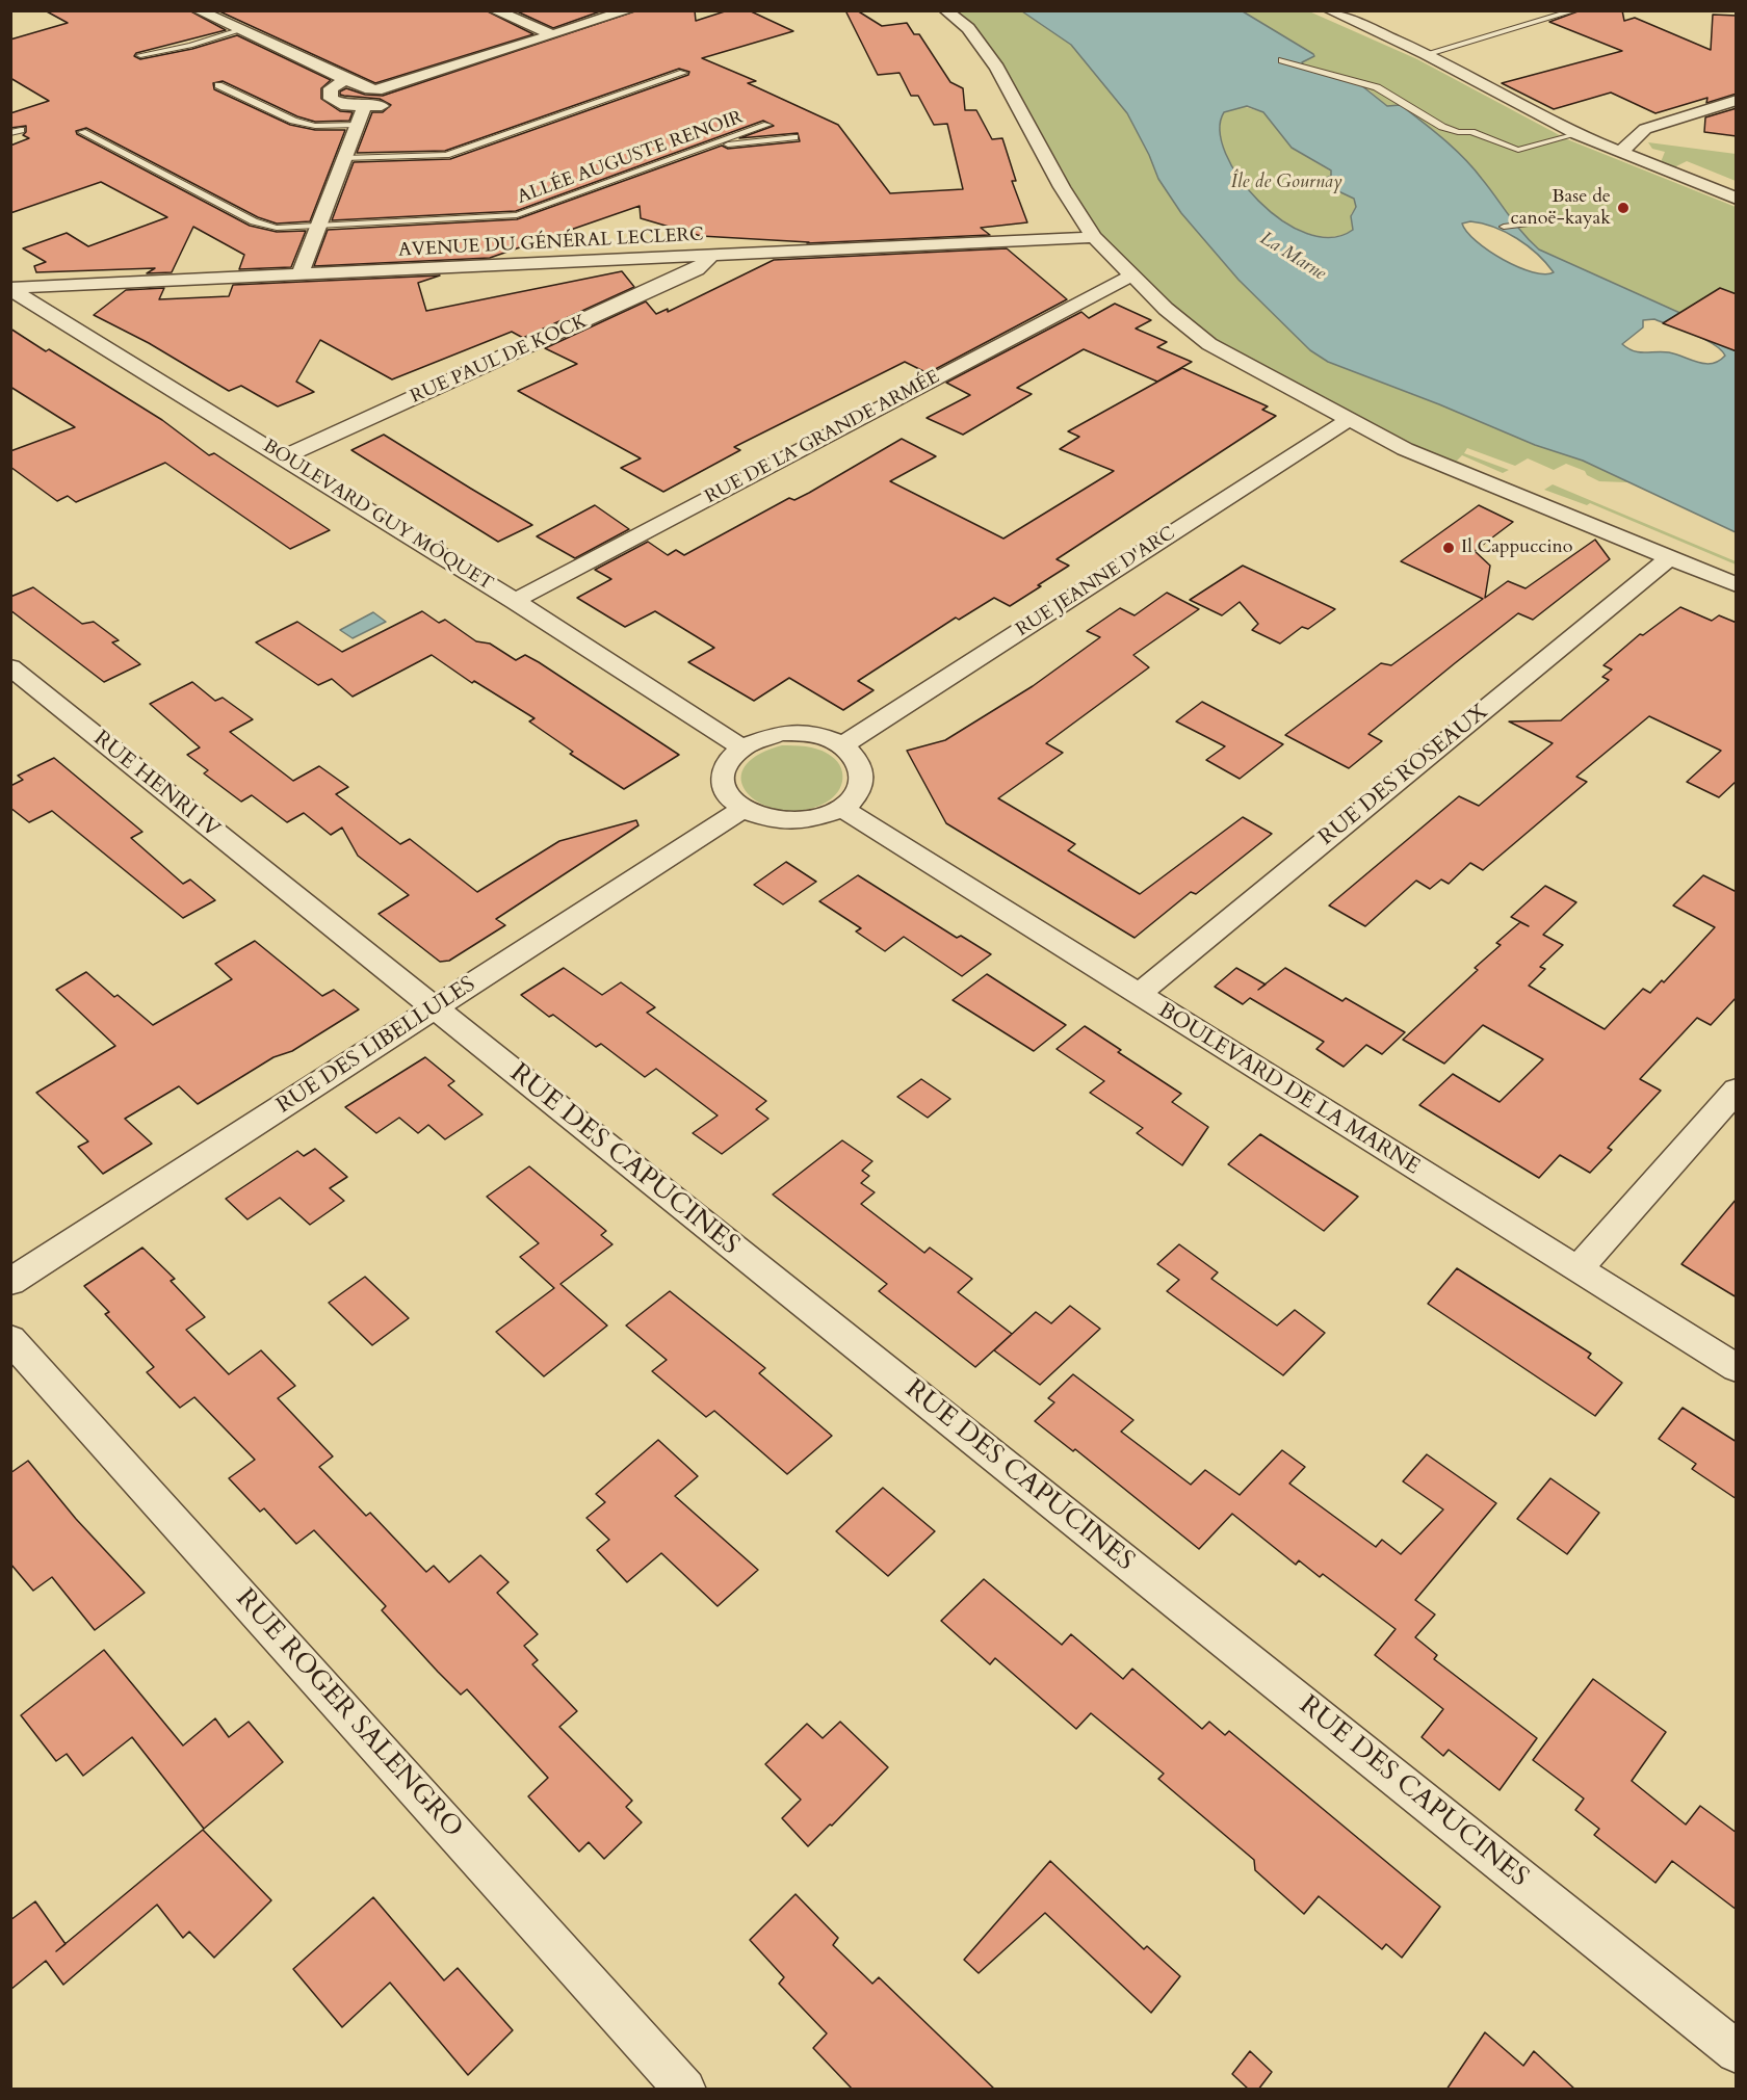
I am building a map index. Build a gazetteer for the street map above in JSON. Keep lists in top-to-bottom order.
{
  "streets": {
    "street": [
      "AVENUE DU GÉNÉRAL LECLERC",
      "RUE PAUL DE KOCK",
      "RUE DE LA GRANDE ARMÉE",
      "BOULEVARD GUY MÔQUET",
      "RUE JEANNE D'ARC",
      "RUE DES ROSEAUX",
      "RUE HENRI IV",
      "RUE DES LIBELLULES",
      "BOULEVARD DE LA MARNE",
      "RUE DES CAPUCINES",
      "RUE ROGER SALENGRO"
    ],
    "lane": ["ALLÉE AUGUSTE RENOIR"]
  },
  "crossings": [
    ["AVENUE DU GÉNÉRAL LECLERC", "RUE PAUL DE KOCK"],
    ["AVENUE DU GÉNÉRAL LECLERC", "BOULEVARD GUY MÔQUET"],
    ["RUE PAUL DE KOCK", "BOULEVARD GUY MÔQUET"],
    ["RUE DE LA GRANDE ARMÉE", "BOULEVARD GUY MÔQUET"],
    ["BOULEVARD GUY MÔQUET", "RUE JEANNE D'ARC"],
    ["BOULEVARD GUY MÔQUET", "RUE DES LIBELLULES"],
    ["BOULEVARD GUY MÔQUET", "BOULEVARD DE LA MARNE"],
    ["RUE JEANNE D'ARC", "RUE DES LIBELLULES"],
    ["RUE JEANNE D'ARC", "BOULEVARD DE LA MARNE"],
    ["RUE DES ROSEAUX", "BOULEVARD DE LA MARNE"],
    ["RUE HENRI IV", "RUE DES CAPUCINES"],
    ["RUE DES LIBELLULES", "BOULEVARD DE LA MARNE"],
    ["RUE DES LIBELLULES", "RUE DES CAPUCINES"]
  ],
  "water": ["La Marne"],
  "parks": ["Île de Gournay"],
  "places": ["Base de canoë-kayak", "Il Cappuccino"]
}
